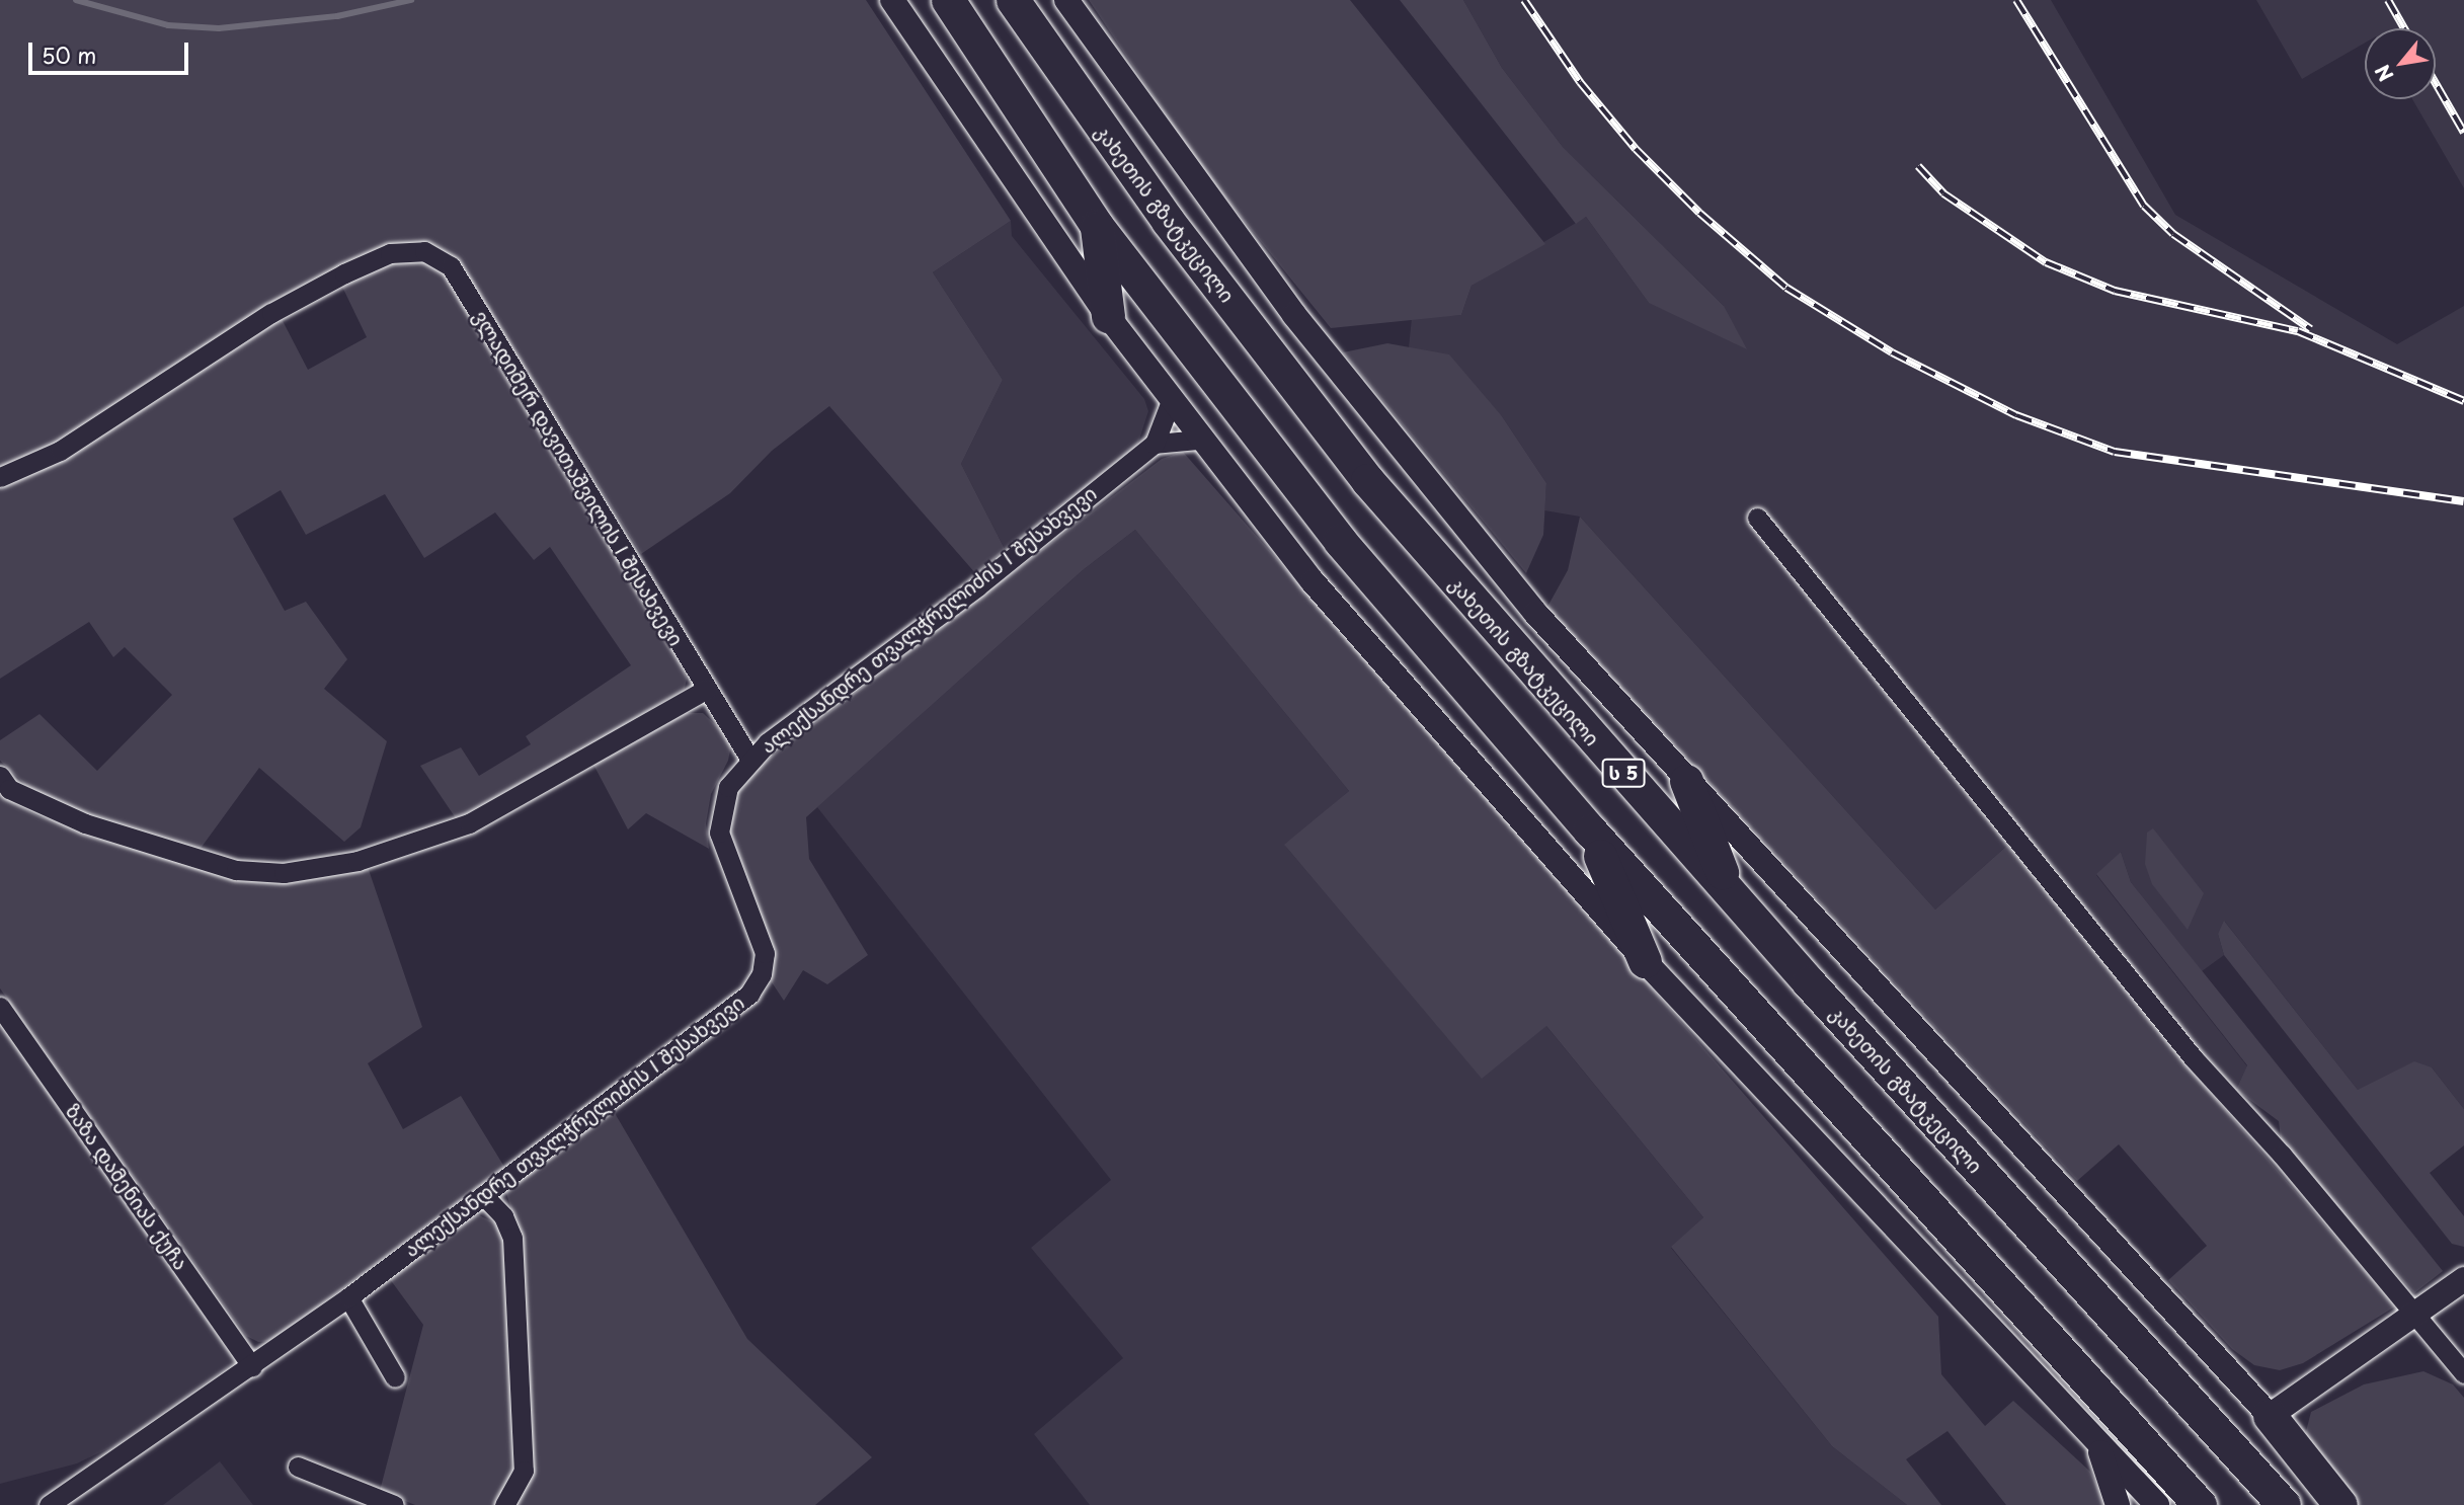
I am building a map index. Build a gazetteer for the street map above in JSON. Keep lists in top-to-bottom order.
{
  "streets": {
    "highway": ["კახეთის გზატკეცილი", "ს 5"],
    "street": ["ვლადიმერ დავითაშვილის I შესახვევი", "ალექსანდრე თვალჭრელიძის I შესახვევი", "ზაზა დამენიას ქუჩა"]
  },
  "crossings": [
    ["ვლადიმერ დავითაშვილის I შესახვევი", "ალექსანდრე თვალჭრელიძის I შესახვევი"],
    ["ალექსანდრე თვალჭრელიძის I შესახვევი", "ზაზა დამენიას ქუჩა"]
  ],
  "scale_bar": "50 m",
  "north": "bottom left"
}
